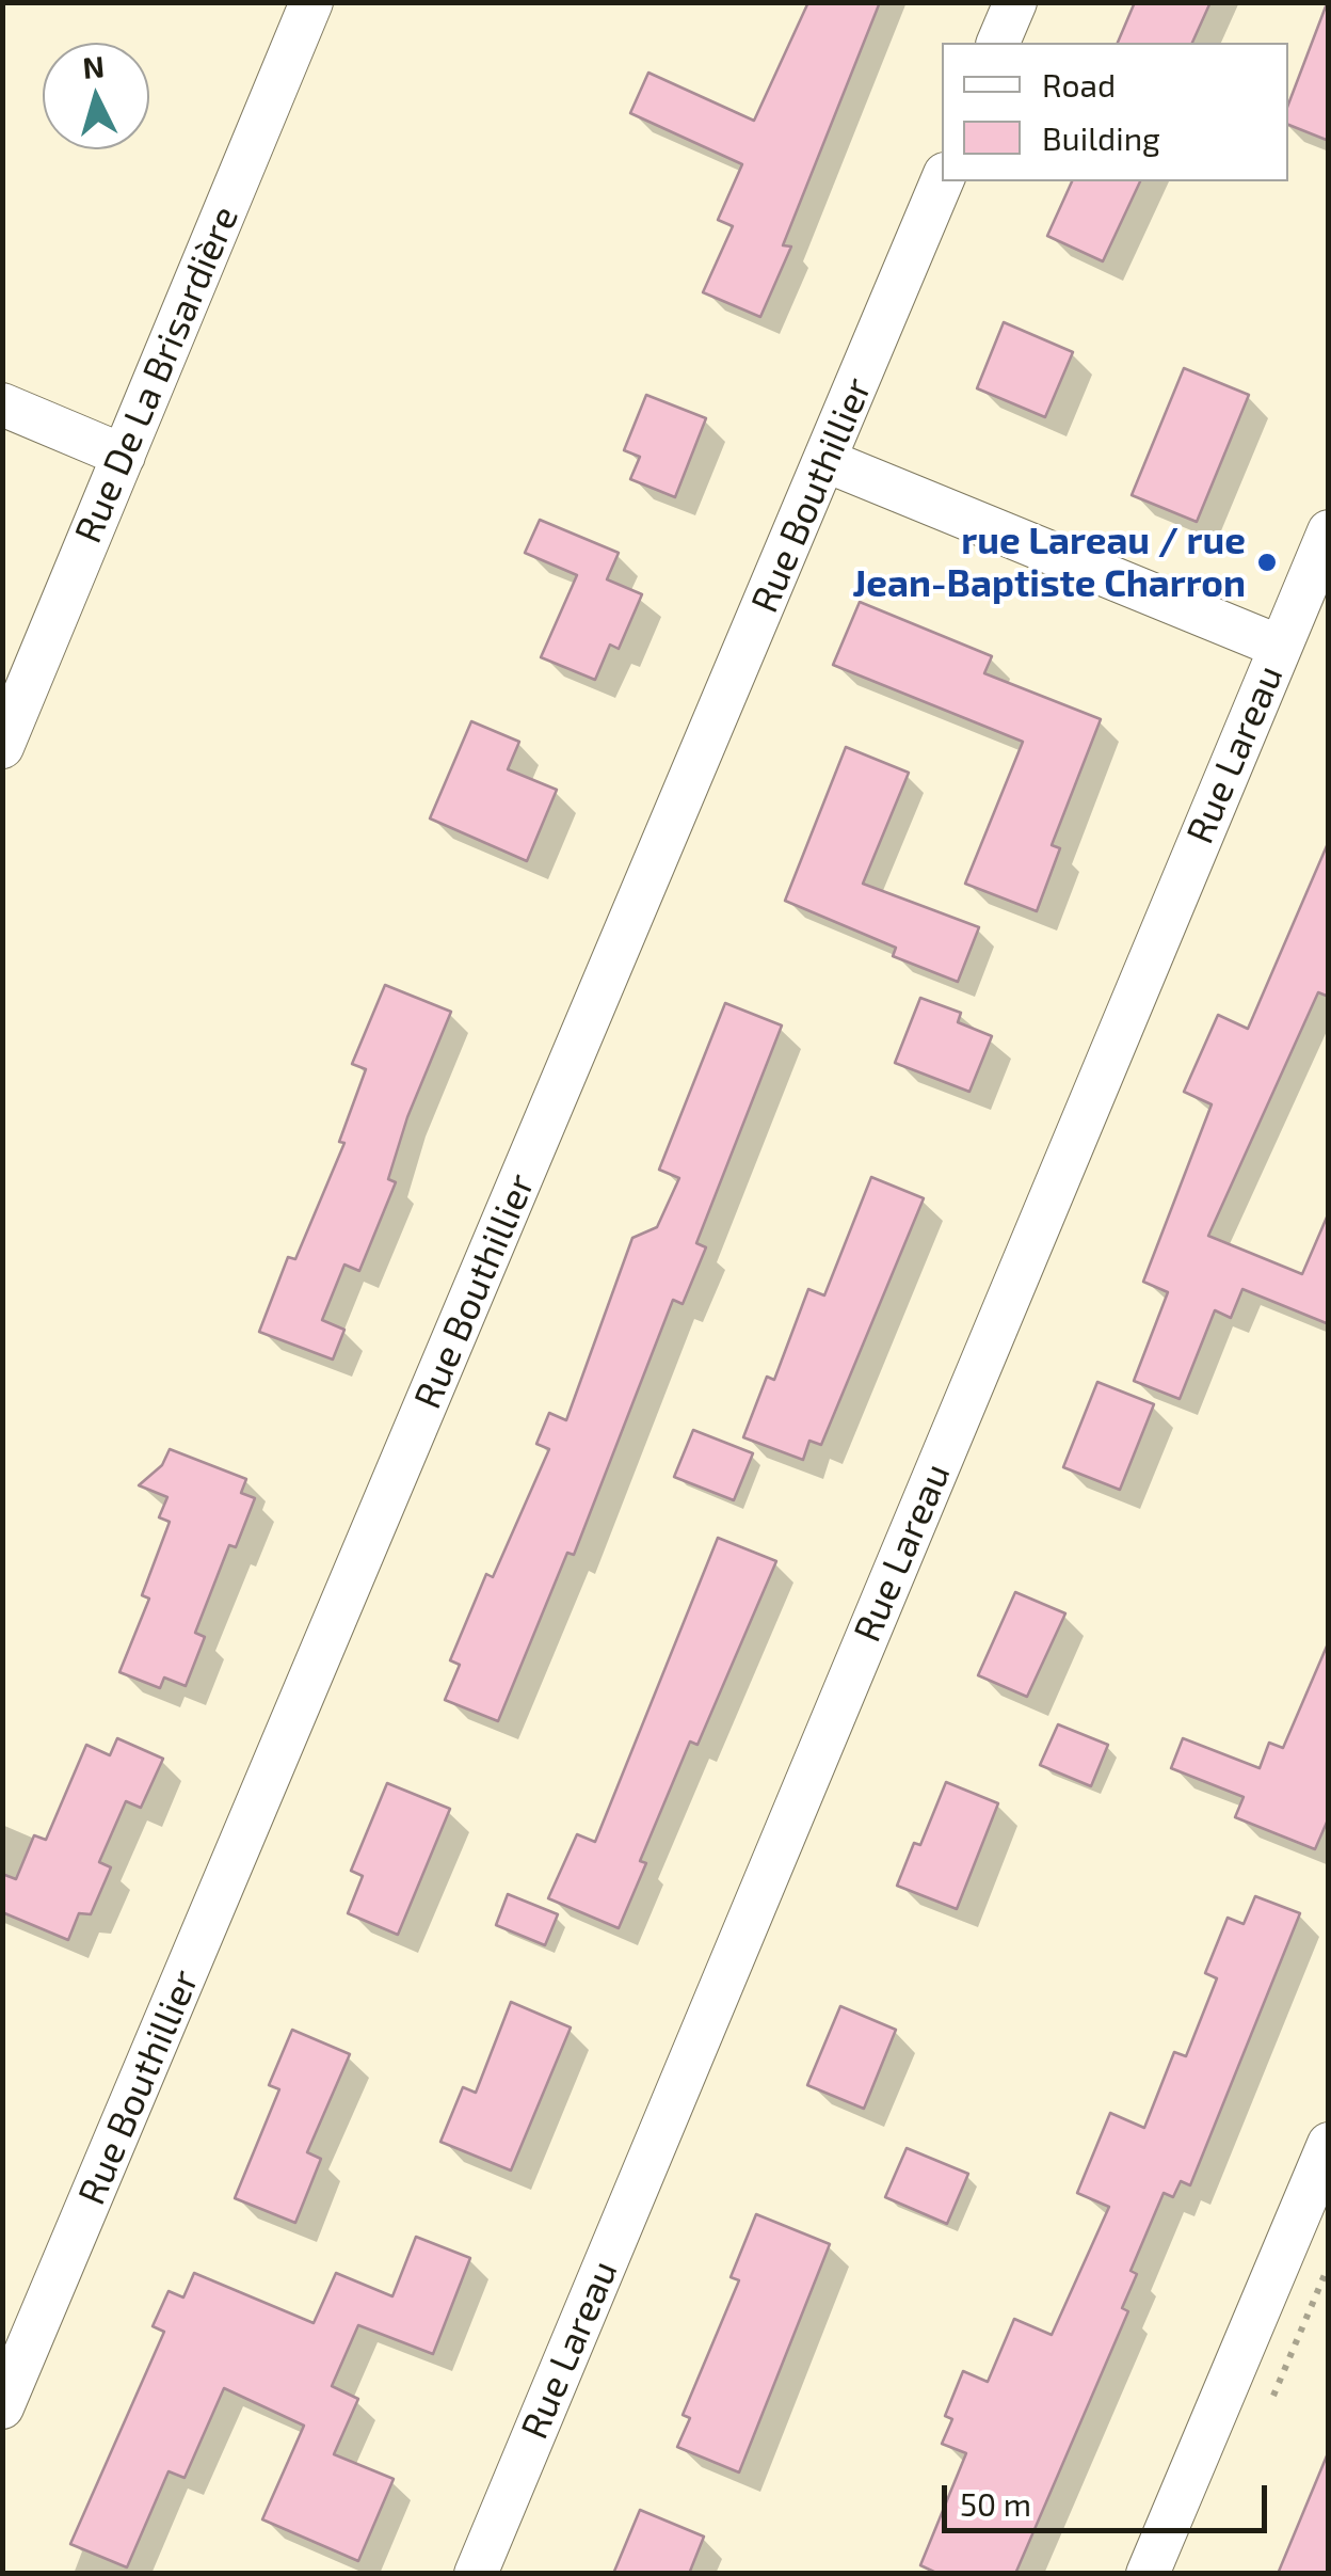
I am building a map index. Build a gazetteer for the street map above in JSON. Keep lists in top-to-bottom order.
{
  "streets": {
    "street": ["Rue De La Brisardière", "Rue Bouthillier", "Rue Lareau"]
  },
  "places": ["rue Lareau / rue Jean-Baptiste Charron"],
  "legend": ["Road", "Building"],
  "scale_bar": "50 m",
  "north": "top"
}
